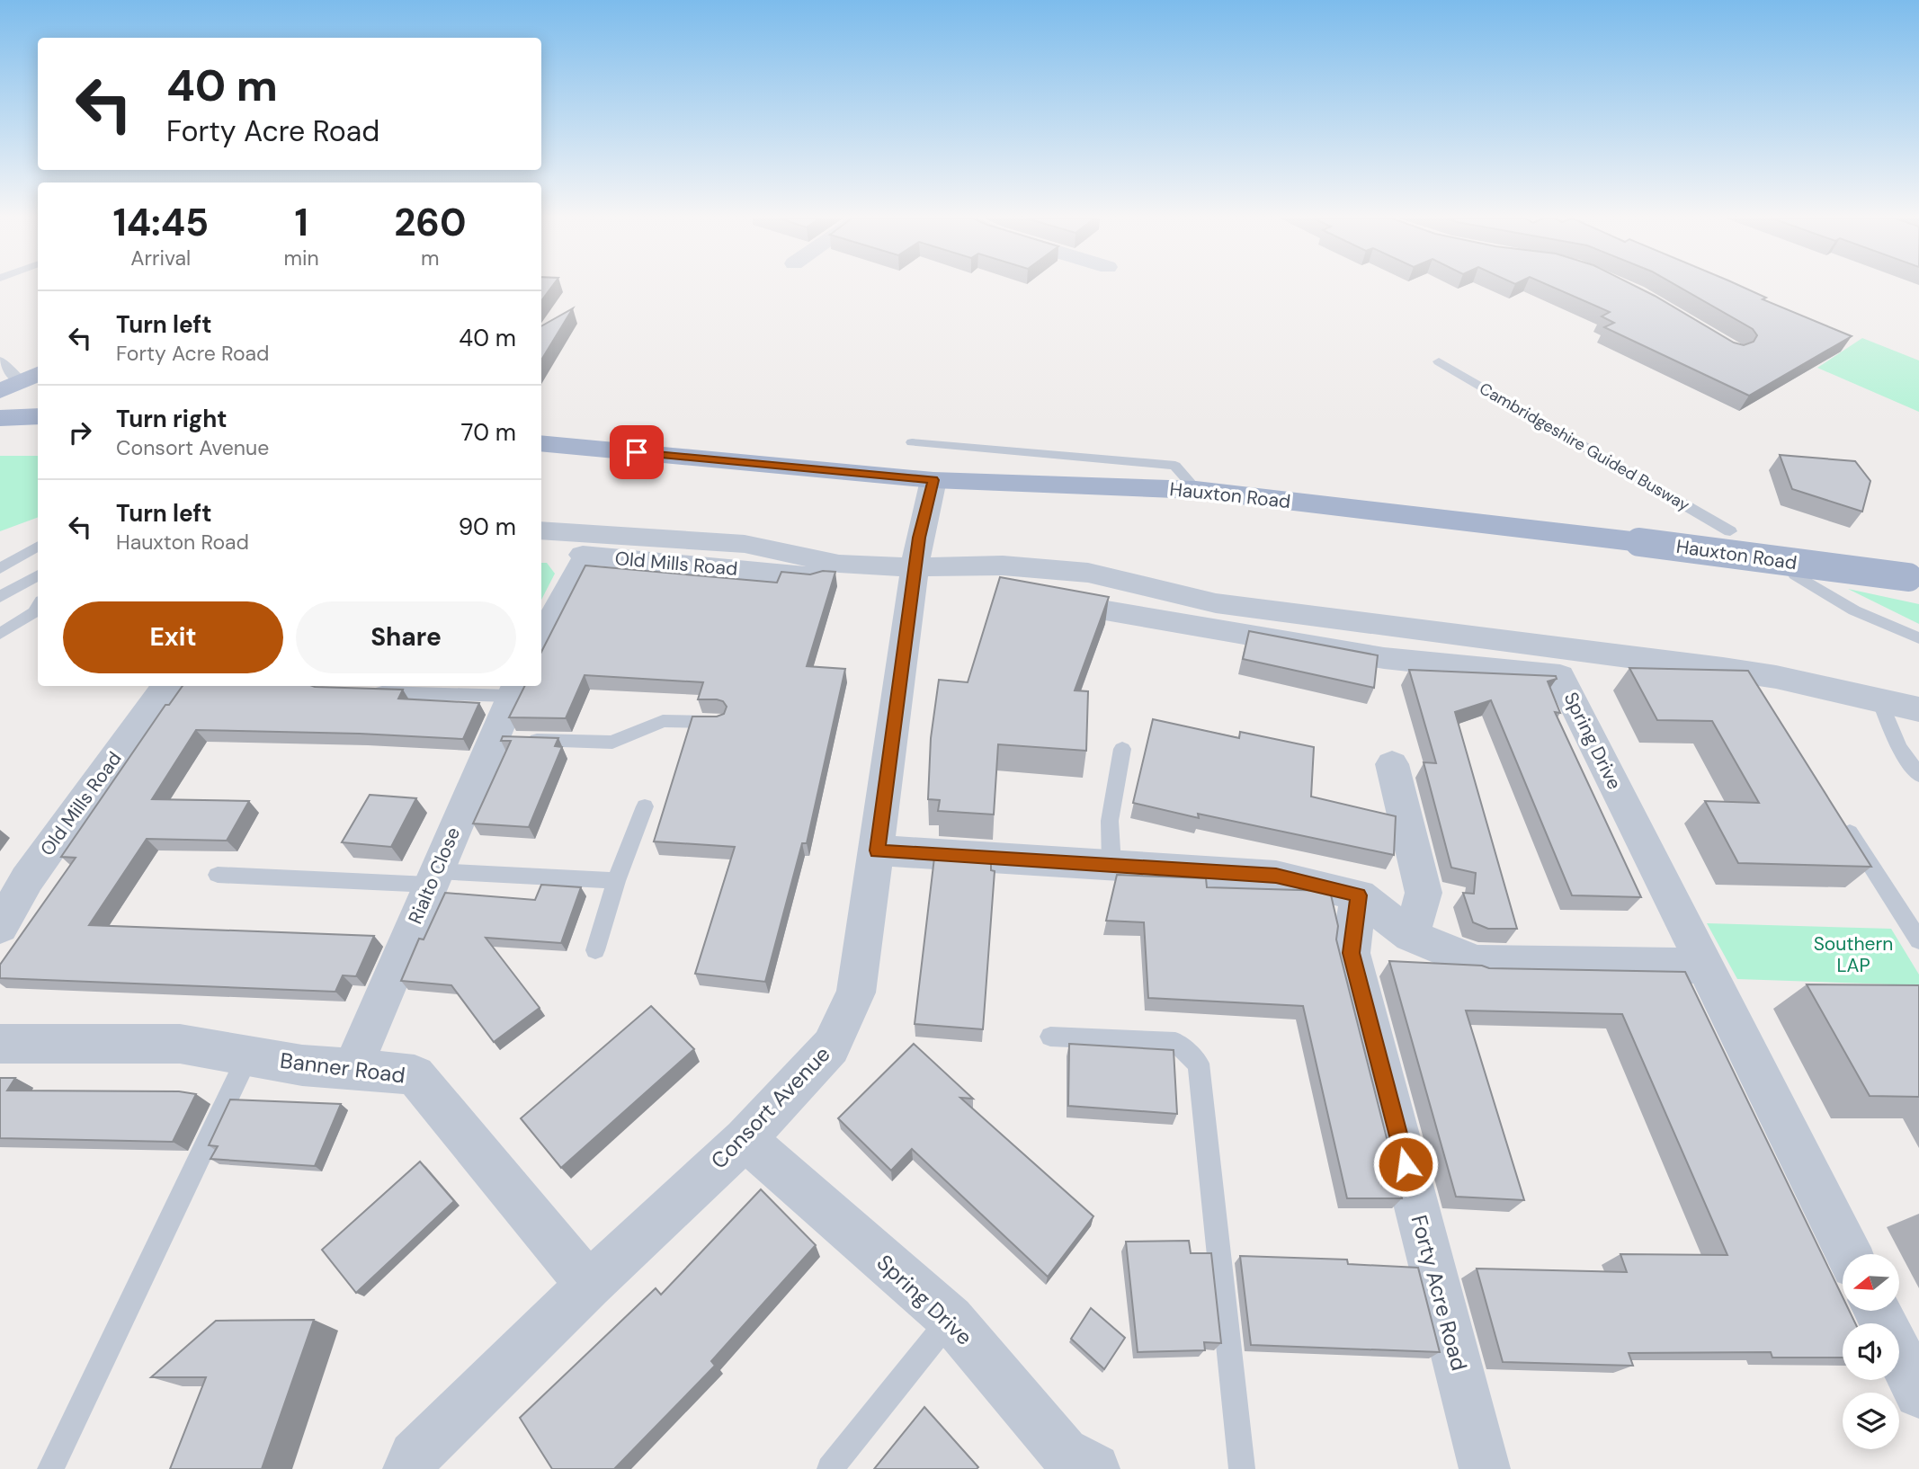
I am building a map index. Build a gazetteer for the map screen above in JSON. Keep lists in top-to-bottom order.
{
  "streets": {
    "main road": ["Hauxton Road"],
    "street": [
      "Old Mills Road",
      "Spring Drive",
      "Rialto Close",
      "Banner Road",
      "Consort Avenue",
      "Forty Acre Road"
    ],
    "lane": ["Cambridgeshire Guided Busway"]
  },
  "crossings": [
    ["Hauxton Road", "Consort Avenue"],
    ["Spring Drive", "Consort Avenue"],
    ["Rialto Close", "Banner Road"],
    ["Banner Road", "Consort Avenue"]
  ],
  "parks": ["Southern LAP"],
  "north": "left",
  "page": {
    "turn": ["40 m", "Forty Acre Road"],
    "eta": [
      "14:45",
      "Arrival",
      "1",
      "min",
      "260",
      "m"
    ],
    "list": [
      {
        "name": "Turn left",
        "note": "Forty Acre Road",
        "value": "40 m"
      },
      {
        "name": "Turn right",
        "note": "Consort Avenue",
        "value": "70 m"
      },
      {
        "name": "Turn left",
        "note": "Hauxton Road",
        "value": "90 m"
      }
    ],
    "buttons": ["Exit", "Share"]
  }
}
